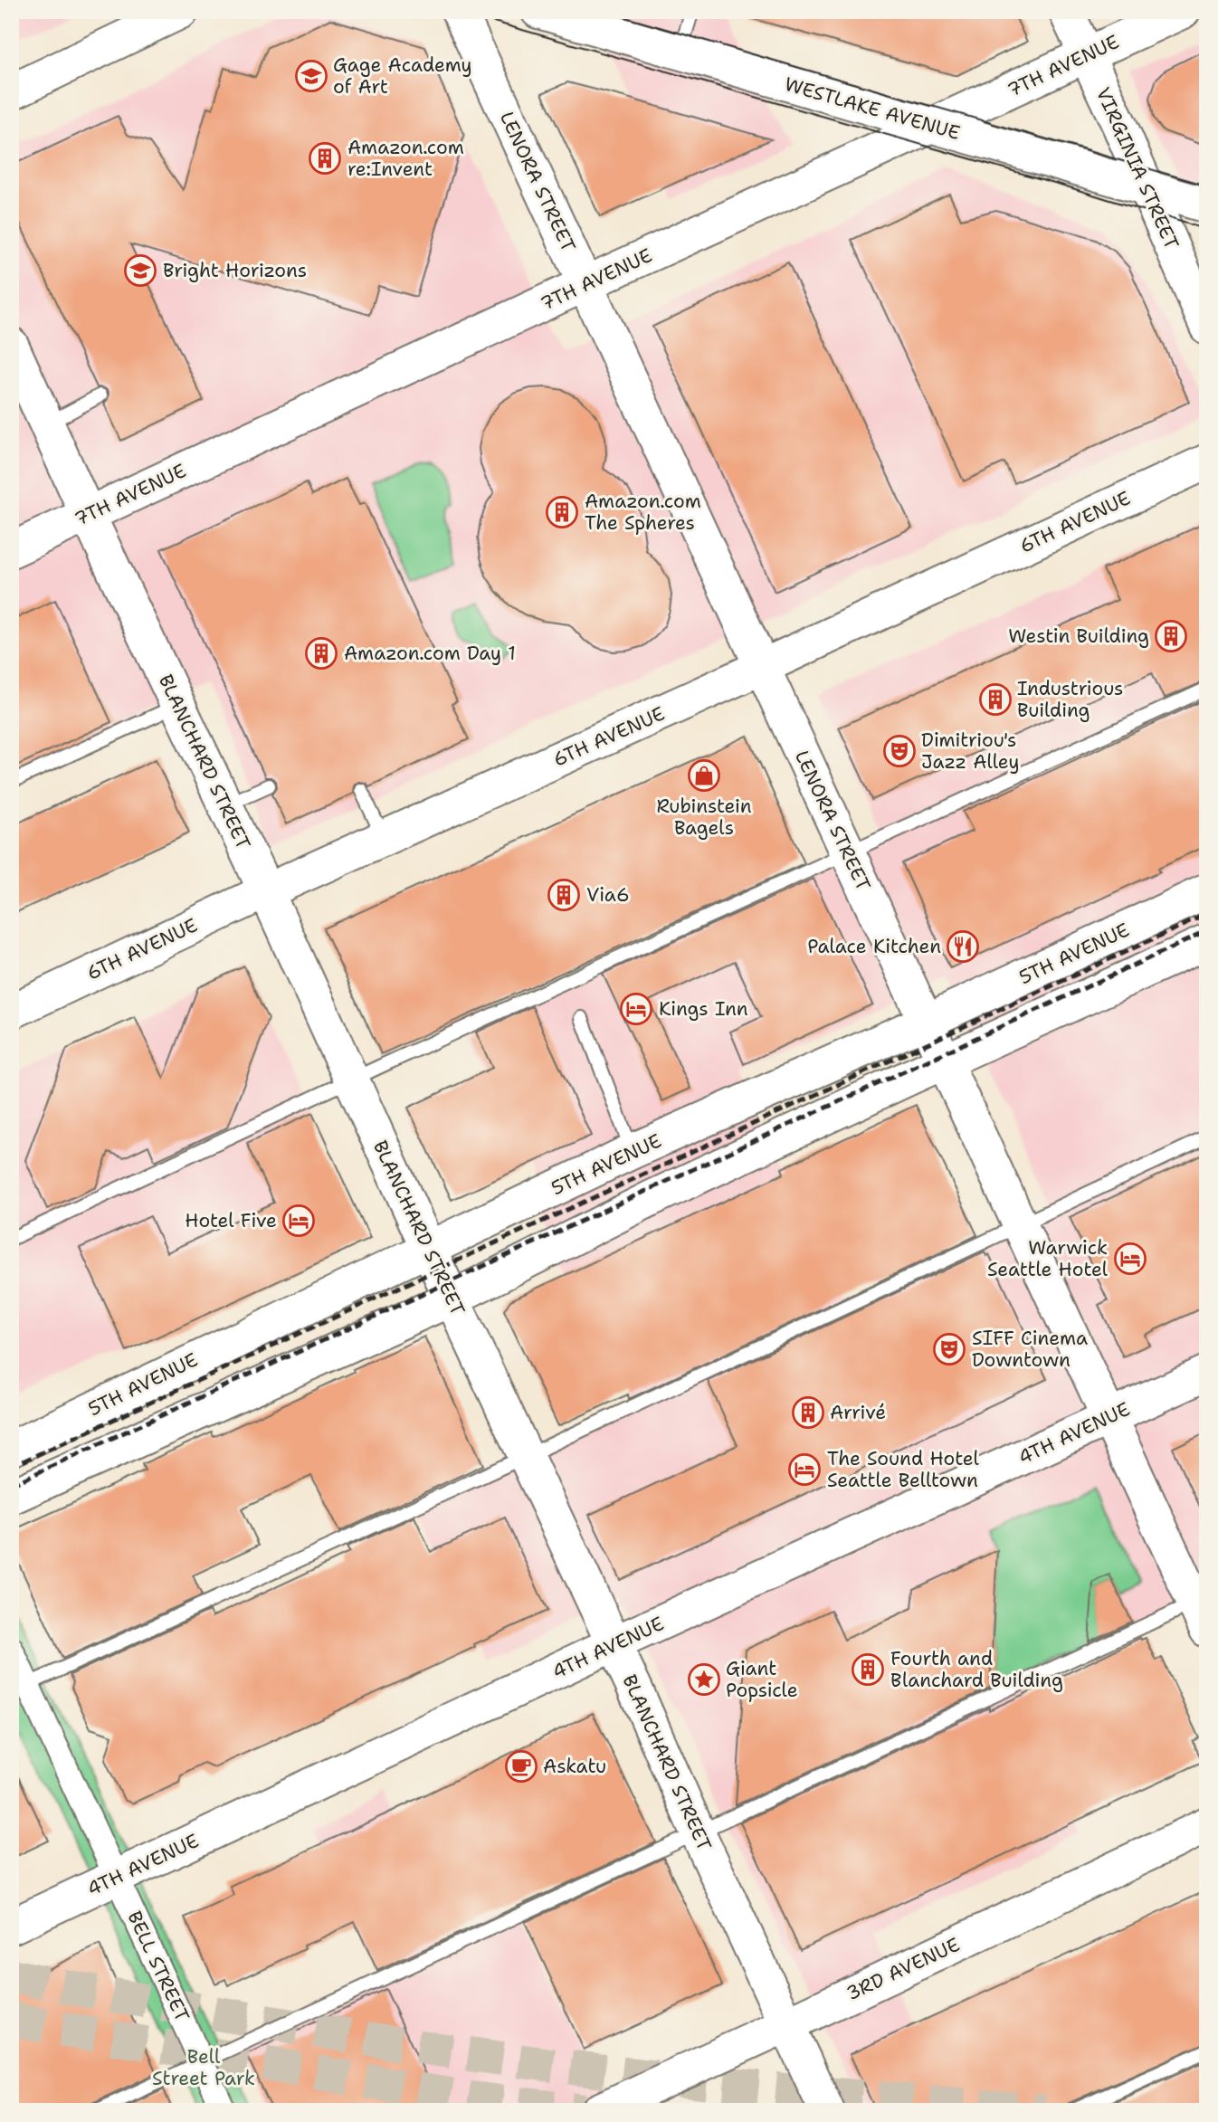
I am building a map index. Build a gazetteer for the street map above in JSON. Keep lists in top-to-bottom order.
{
  "streets": {
    "main road": [
      "7TH AVENUE",
      "WESTLAKE AVENUE",
      "VIRGINIA STREET",
      "LENORA STREET",
      "6TH AVENUE",
      "BLANCHARD STREET",
      "5TH AVENUE",
      "4TH AVENUE",
      "3RD AVENUE"
    ],
    "street": ["BELL STREET"]
  },
  "crossings": [
    ["7TH AVENUE", "WESTLAKE AVENUE"],
    ["7TH AVENUE", "VIRGINIA STREET"],
    ["7TH AVENUE", "LENORA STREET"],
    ["7TH AVENUE", "BLANCHARD STREET"],
    ["WESTLAKE AVENUE", "VIRGINIA STREET"],
    ["LENORA STREET", "6TH AVENUE"],
    ["LENORA STREET", "5TH AVENUE"],
    ["LENORA STREET", "4TH AVENUE"],
    ["6TH AVENUE", "BLANCHARD STREET"],
    ["BLANCHARD STREET", "5TH AVENUE"],
    ["BLANCHARD STREET", "4TH AVENUE"],
    ["BLANCHARD STREET", "3RD AVENUE"],
    ["4TH AVENUE", "BELL STREET"]
  ],
  "parks": ["Bell Street Park"],
  "places": {
    "school or university": ["Gage Academy of Art", "Bright Horizons"],
    "building": [
      "Amazon.com re:Invent",
      "Amazon.com The Spheres",
      "Westin Building",
      "Amazon.com Day 1",
      "Industrious Building",
      "Via6",
      "Arrivé",
      "Fourth and Blanchard Building"
    ],
    "theatre": ["Dimitriou's Jazz Alley", "SIFF Cinema Downtown"],
    "shop": ["Rubinstein Bagels"],
    "restaurant": ["Palace Kitchen"],
    "hotel": [
      "Kings Inn",
      "Hotel Five",
      "Warwick Seattle Hotel",
      "The Sound Hotel Seattle Belltown"
    ],
    "place": ["Giant Popsicle"],
    "cafe": ["Askatu"]
  }
}
